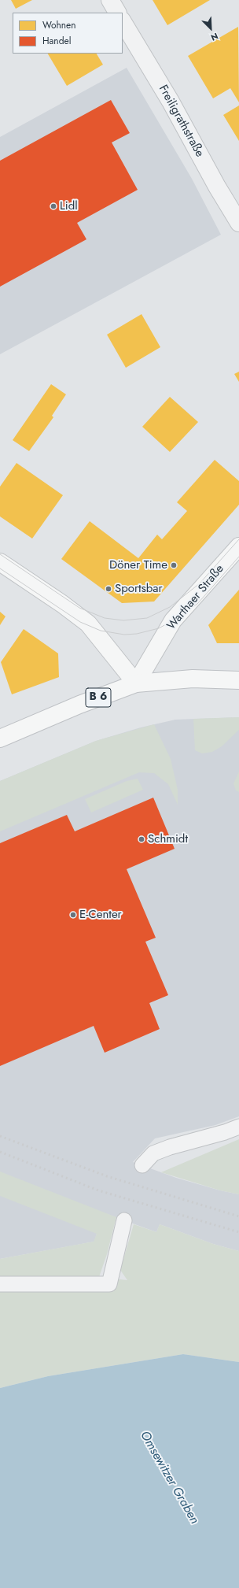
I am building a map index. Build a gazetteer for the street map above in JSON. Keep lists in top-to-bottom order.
{
  "streets": {
    "main road": ["Warthaer Straße", "B 6"],
    "street": ["Freiligrathstraße"]
  },
  "crossings": [
    ["Warthaer Straße", "B 6"]
  ],
  "water": ["Omsewitzer Graben"],
  "places": [
    "Lidl",
    "Döner Time",
    "Sportsbar",
    "Schmidt",
    "E-Center"
  ],
  "legend": ["Wohnen", "Handel"],
  "north": "bottom right"
}
